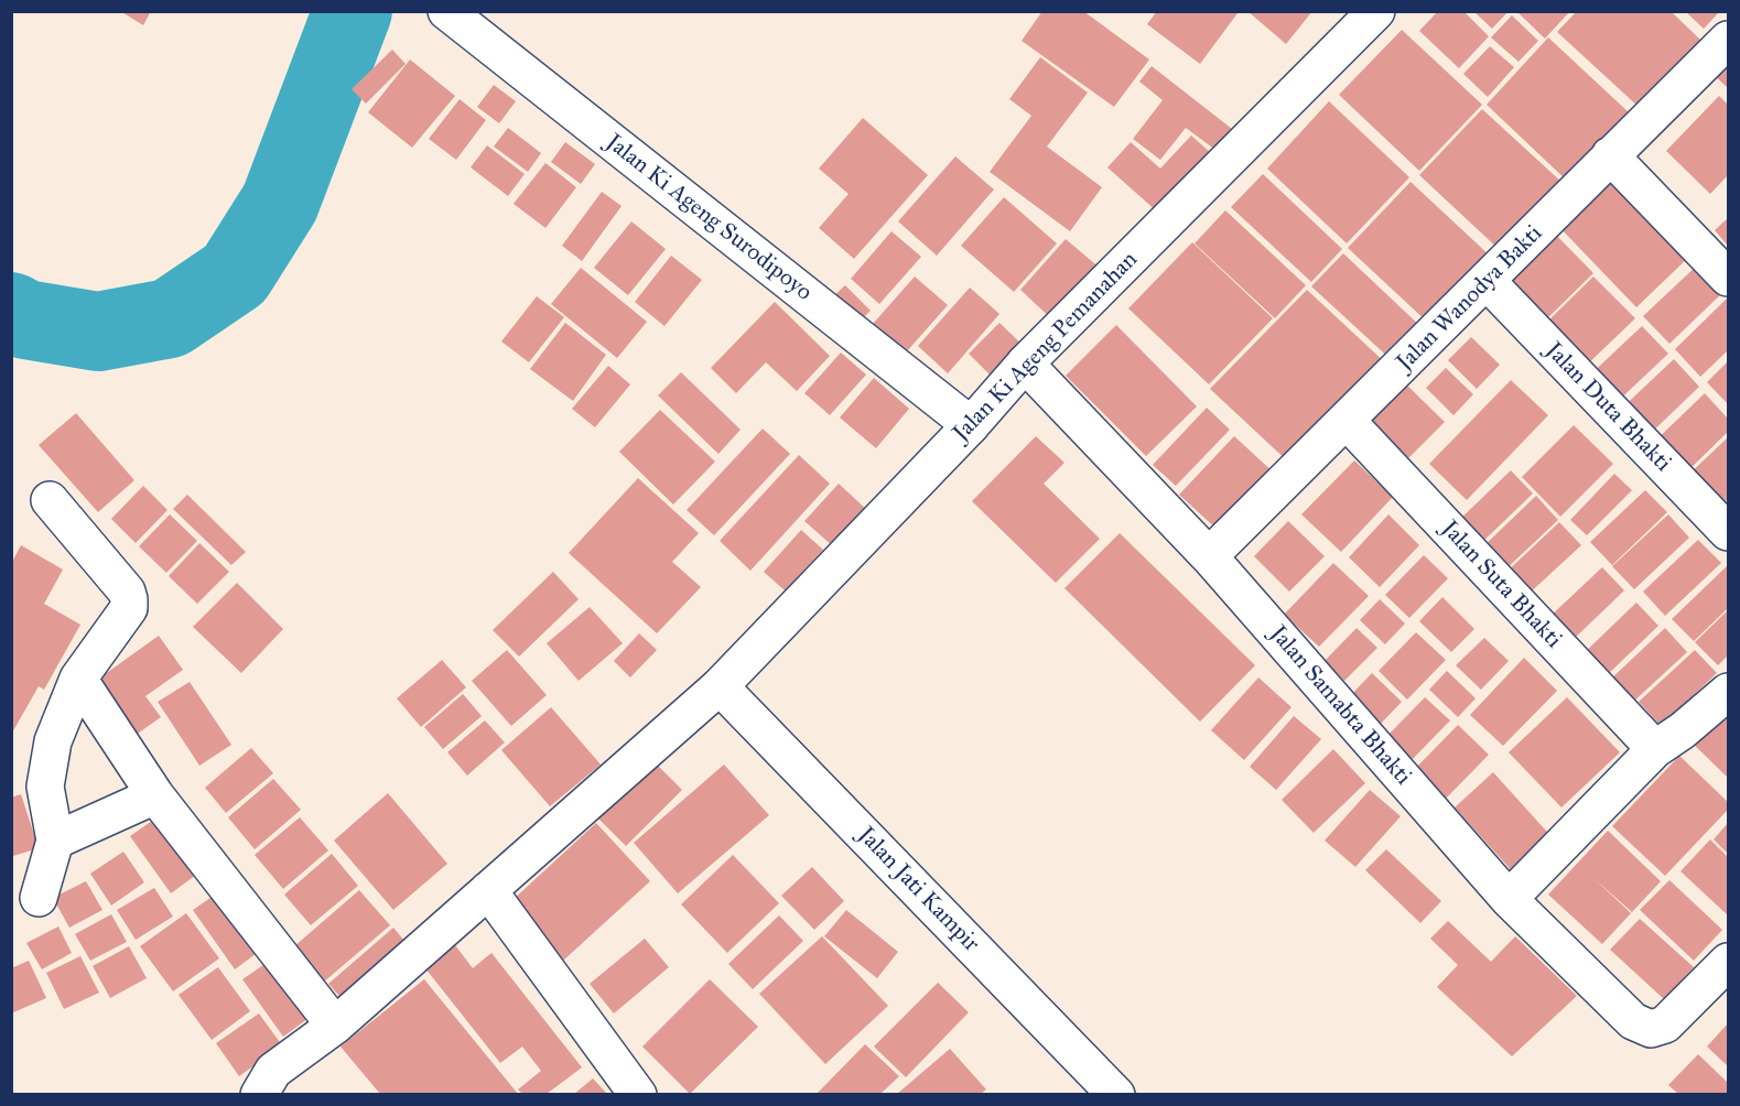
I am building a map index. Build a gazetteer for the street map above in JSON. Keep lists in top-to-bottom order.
{
  "streets": {
    "street": [
      "Jalan Ki Ageng Surodipoyo",
      "Jalan Wanodya Bakti",
      "Jalan Ki Ageng Pemanahan",
      "Jalan Duta Bhakti",
      "Jalan Suta Bhakti",
      "Jalan Samabta Bhakti",
      "Jalan Jati Kampir"
    ]
  },
  "crossings": [
    ["Jalan Ki Ageng Surodipoyo", "Jalan Ki Ageng Pemanahan"],
    ["Jalan Wanodya Bakti", "Jalan Duta Bhakti"],
    ["Jalan Wanodya Bakti", "Jalan Suta Bhakti"],
    ["Jalan Wanodya Bakti", "Jalan Samabta Bhakti"],
    ["Jalan Ki Ageng Pemanahan", "Jalan Samabta Bhakti"],
    ["Jalan Ki Ageng Pemanahan", "Jalan Jati Kampir"]
  ]
}
